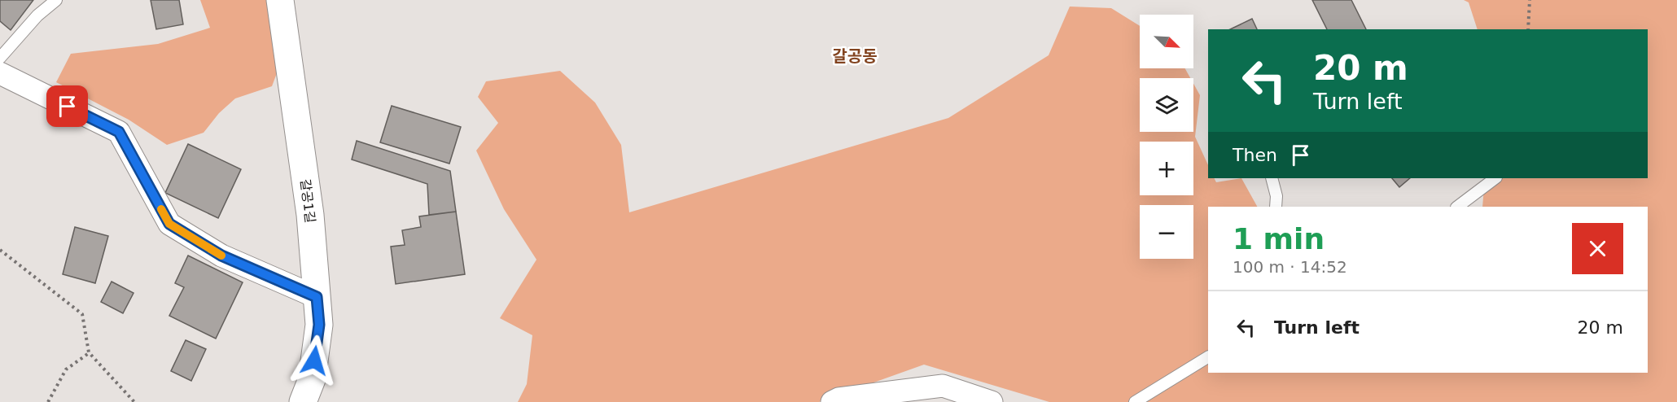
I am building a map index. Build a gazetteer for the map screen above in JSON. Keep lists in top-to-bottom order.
{
  "streets": {
    "street": ["갈공1길"]
  },
  "districts": ["갈공동"],
  "north": "bottom right",
  "page": {
    "map_buttons": ["+", "−"],
    "turn": ["20 m", "Turn left"],
    "then": "Then",
    "heading": ["1 min", "100 m · 14:52"],
    "list": [
      {
        "name": "Turn left",
        "value": "20 m"
      }
    ]
  }
}
